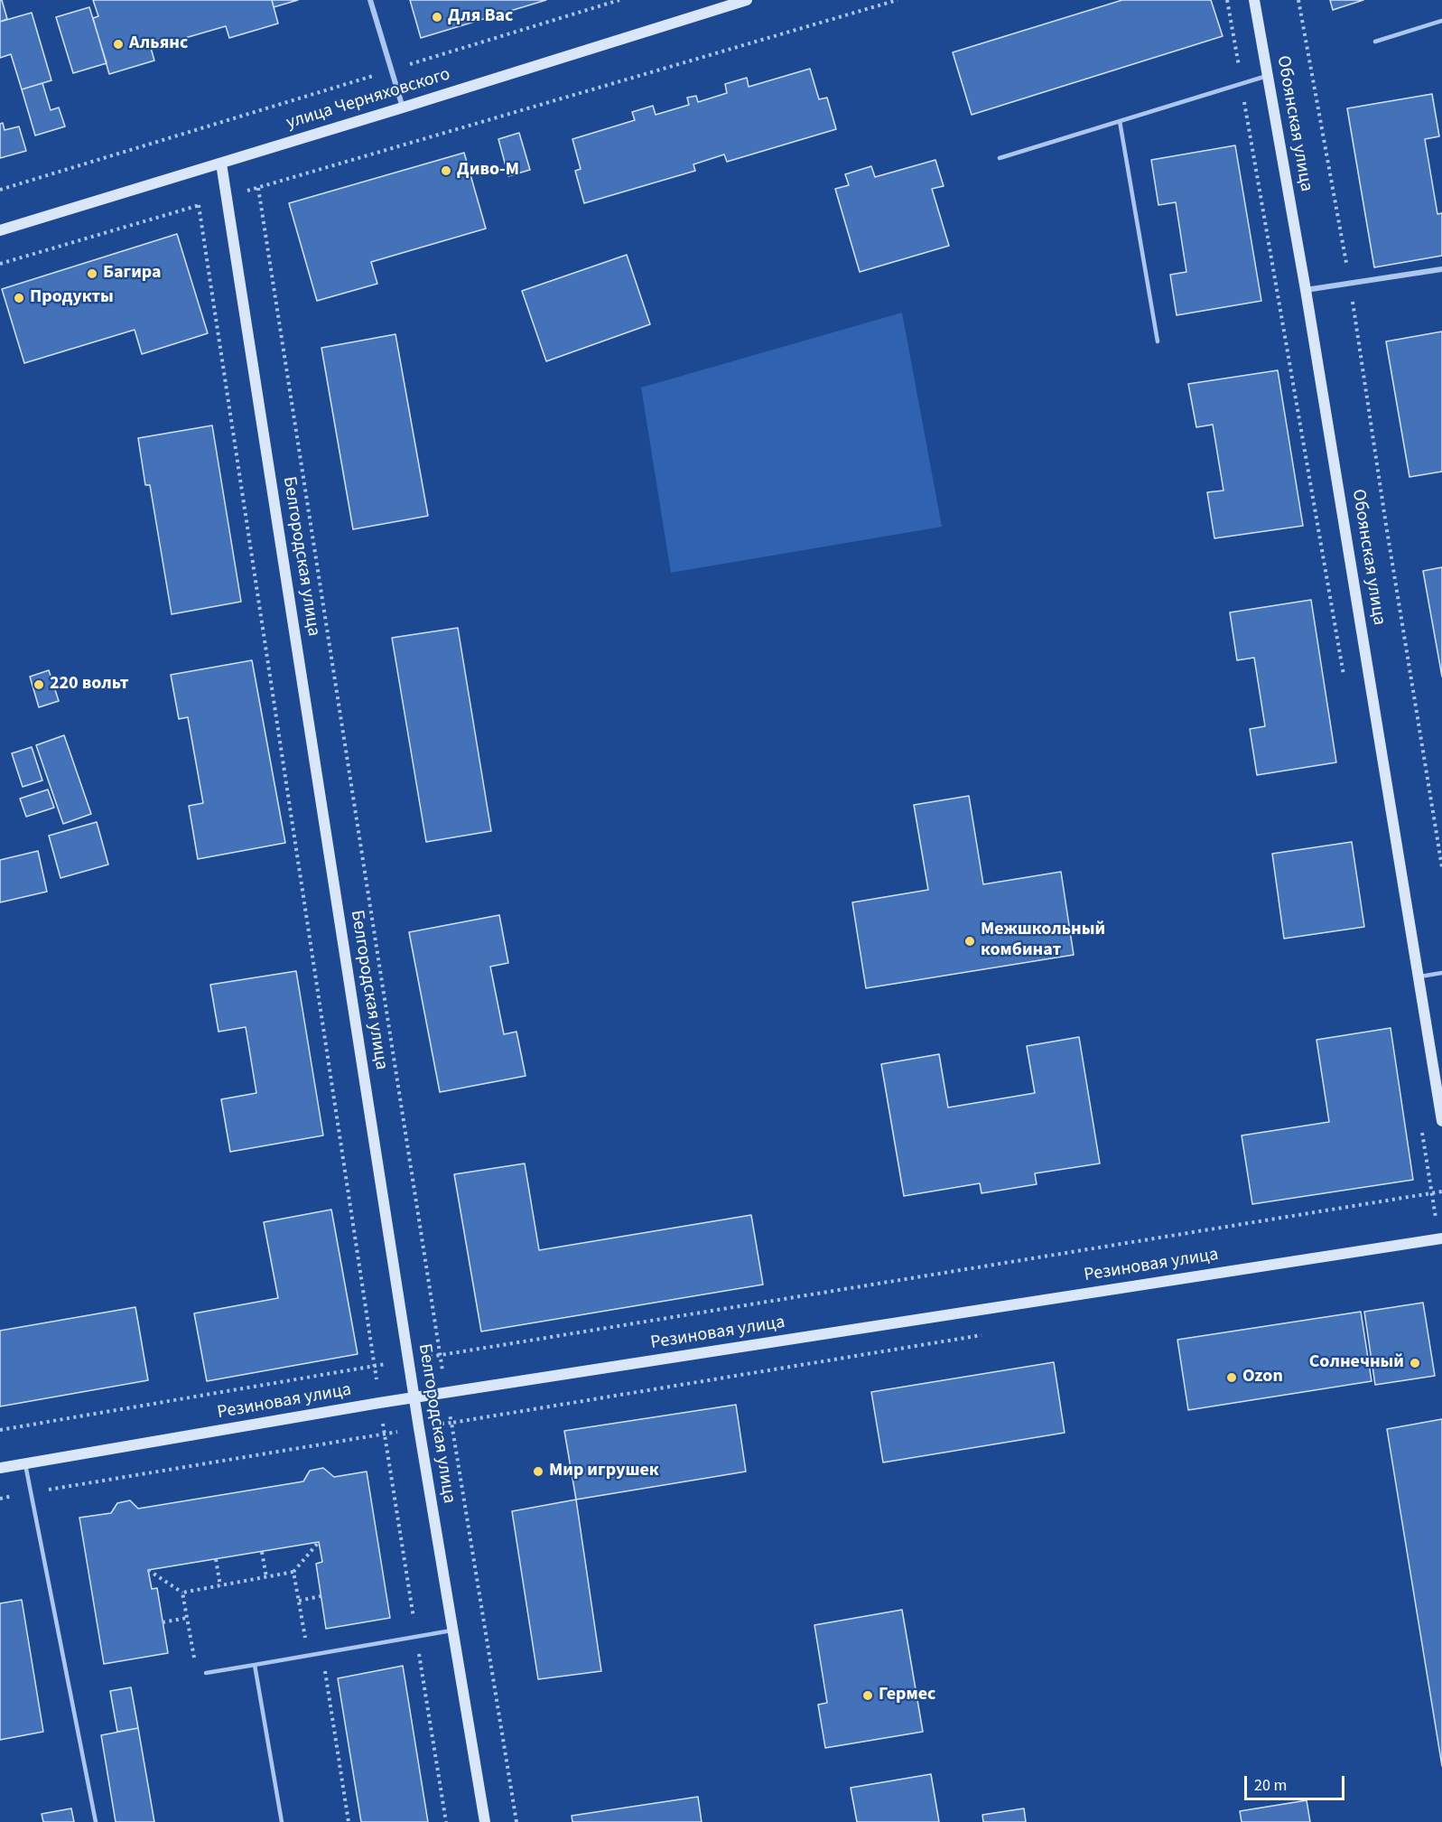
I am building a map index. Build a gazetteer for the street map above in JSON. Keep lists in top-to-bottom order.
{
  "streets": {
    "street": [
      "улица Черняховского",
      "Обоянская улица",
      "Белгородская улица",
      "Резиновая улица"
    ]
  },
  "crossings": [
    ["улица Черняховского", "Белгородская улица"],
    ["Белгородская улица", "Резиновая улица"]
  ],
  "places": [
    "Для Вас",
    "Альянс",
    "Диво-М",
    "Багира",
    "Продукты",
    "220 вольт",
    "Межшкольный комбинат",
    "Солнечный",
    "Ozon",
    "Мир игрушек",
    "Гермес"
  ],
  "scale_bar": "20 m"
}
